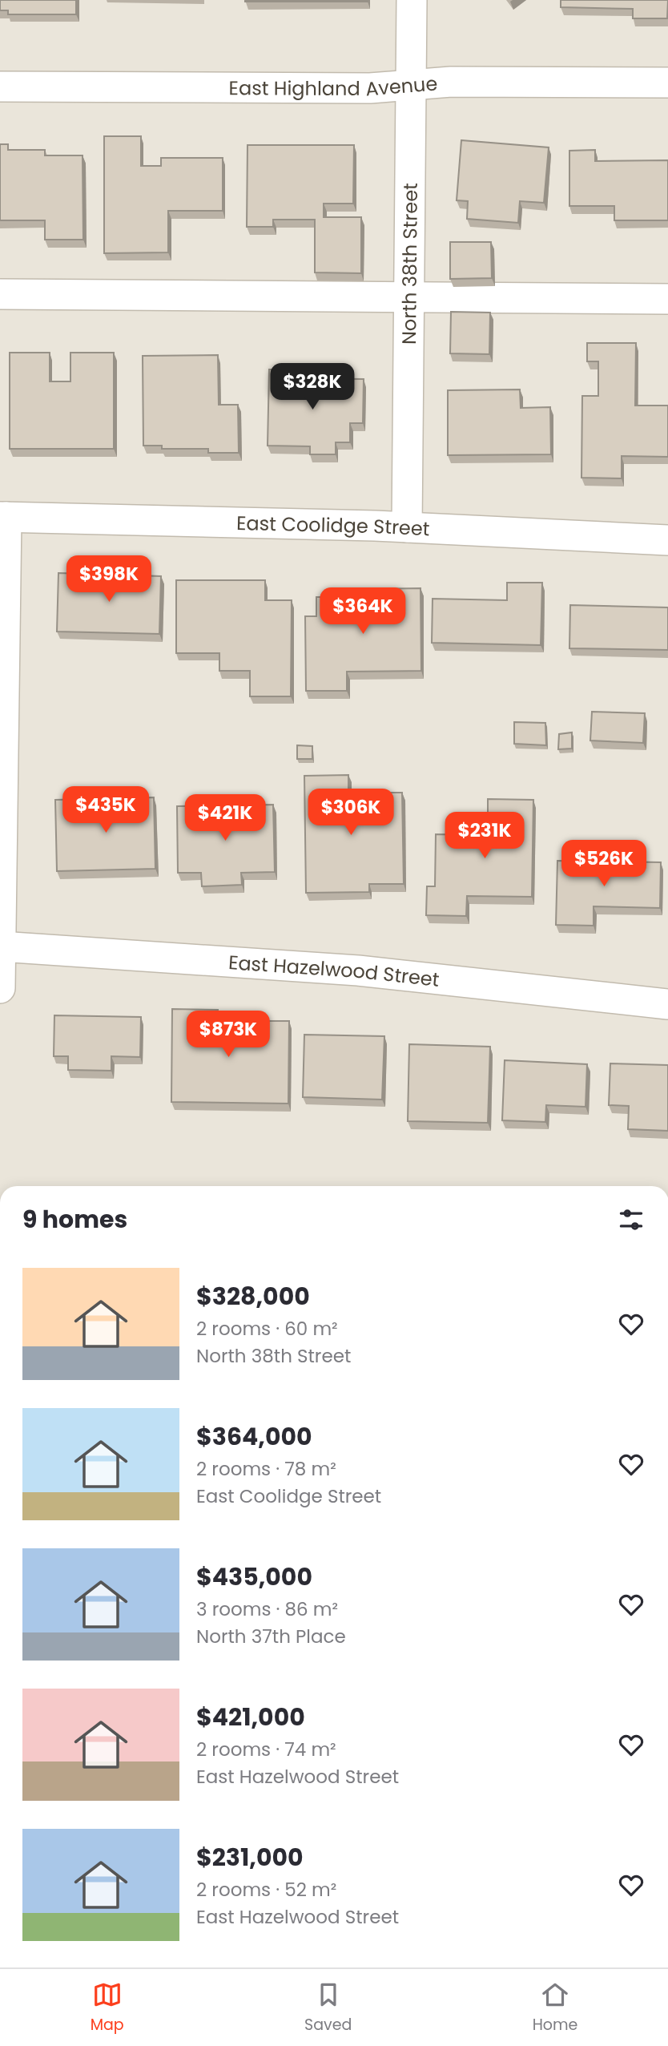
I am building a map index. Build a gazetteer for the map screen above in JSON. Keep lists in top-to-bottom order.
{
  "streets": {
    "street": [
      "East Highland Avenue",
      "North 38th Street",
      "East Coolidge Street",
      "East Hazelwood Street"
    ]
  },
  "crossings": [
    ["East Highland Avenue", "North 38th Street"],
    ["North 38th Street", "East Coolidge Street"]
  ],
  "page": {
    "price": [
      "$328K",
      "$398K",
      "$364K",
      "$435K",
      "$306K",
      "$421K",
      "$231K",
      "$526K",
      "$873K"
    ],
    "heading": "9 homes",
    "list": [
      {
        "name": "$328,000",
        "note": "2 rooms · 60 m² · North 38th Street"
      },
      {
        "name": "$364,000",
        "note": "2 rooms · 78 m² · East Coolidge Street"
      },
      {
        "name": "$435,000",
        "note": "3 rooms · 86 m² · North 37th Place"
      },
      {
        "name": "$421,000",
        "note": "2 rooms · 74 m² · East Hazelwood Street"
      },
      {
        "name": "$231,000",
        "note": "2 rooms · 52 m² · East Hazelwood Street"
      }
    ],
    "tabs": ["Map", "Saved", "Home"]
  }
}
